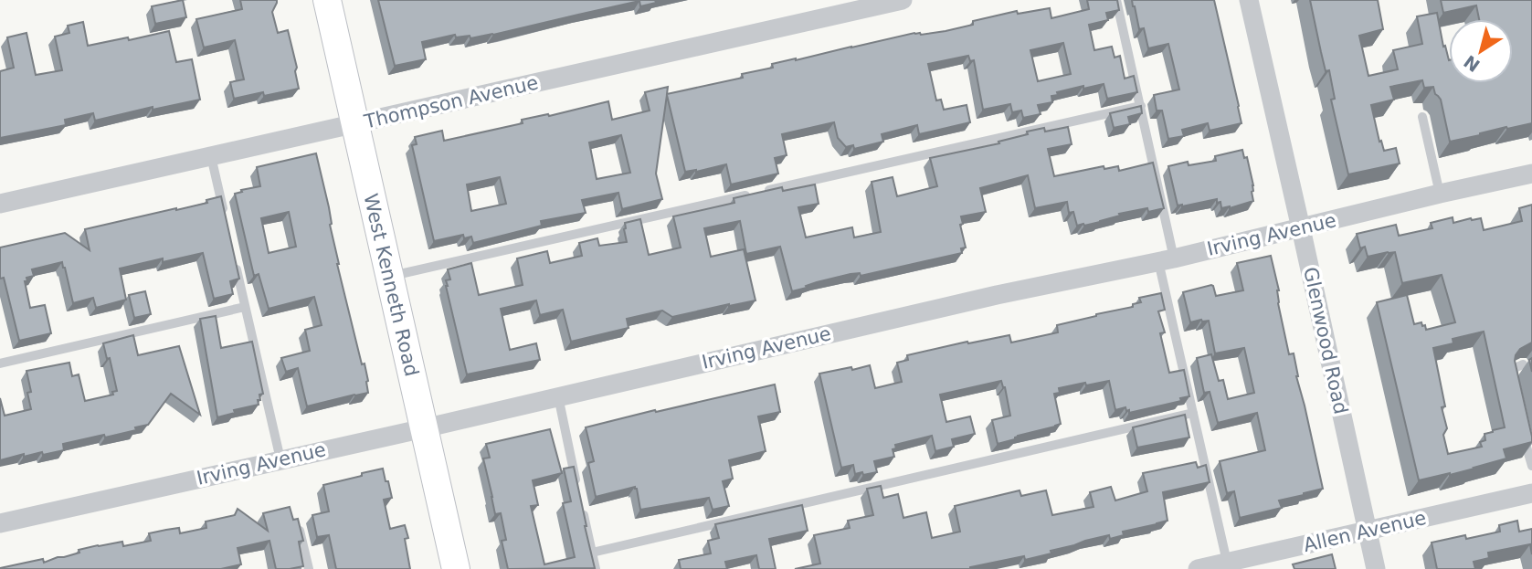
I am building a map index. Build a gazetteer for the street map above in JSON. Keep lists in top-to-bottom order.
{
  "streets": {
    "street": [
      "Thompson Avenue",
      "Irving Avenue",
      "West Kenneth Road",
      "Glenwood Road",
      "Allen Avenue"
    ]
  },
  "crossings": [
    ["Thompson Avenue", "West Kenneth Road"],
    ["Irving Avenue", "West Kenneth Road"],
    ["Irving Avenue", "Glenwood Road"],
    ["Glenwood Road", "Allen Avenue"]
  ],
  "north": "bottom left"
}
